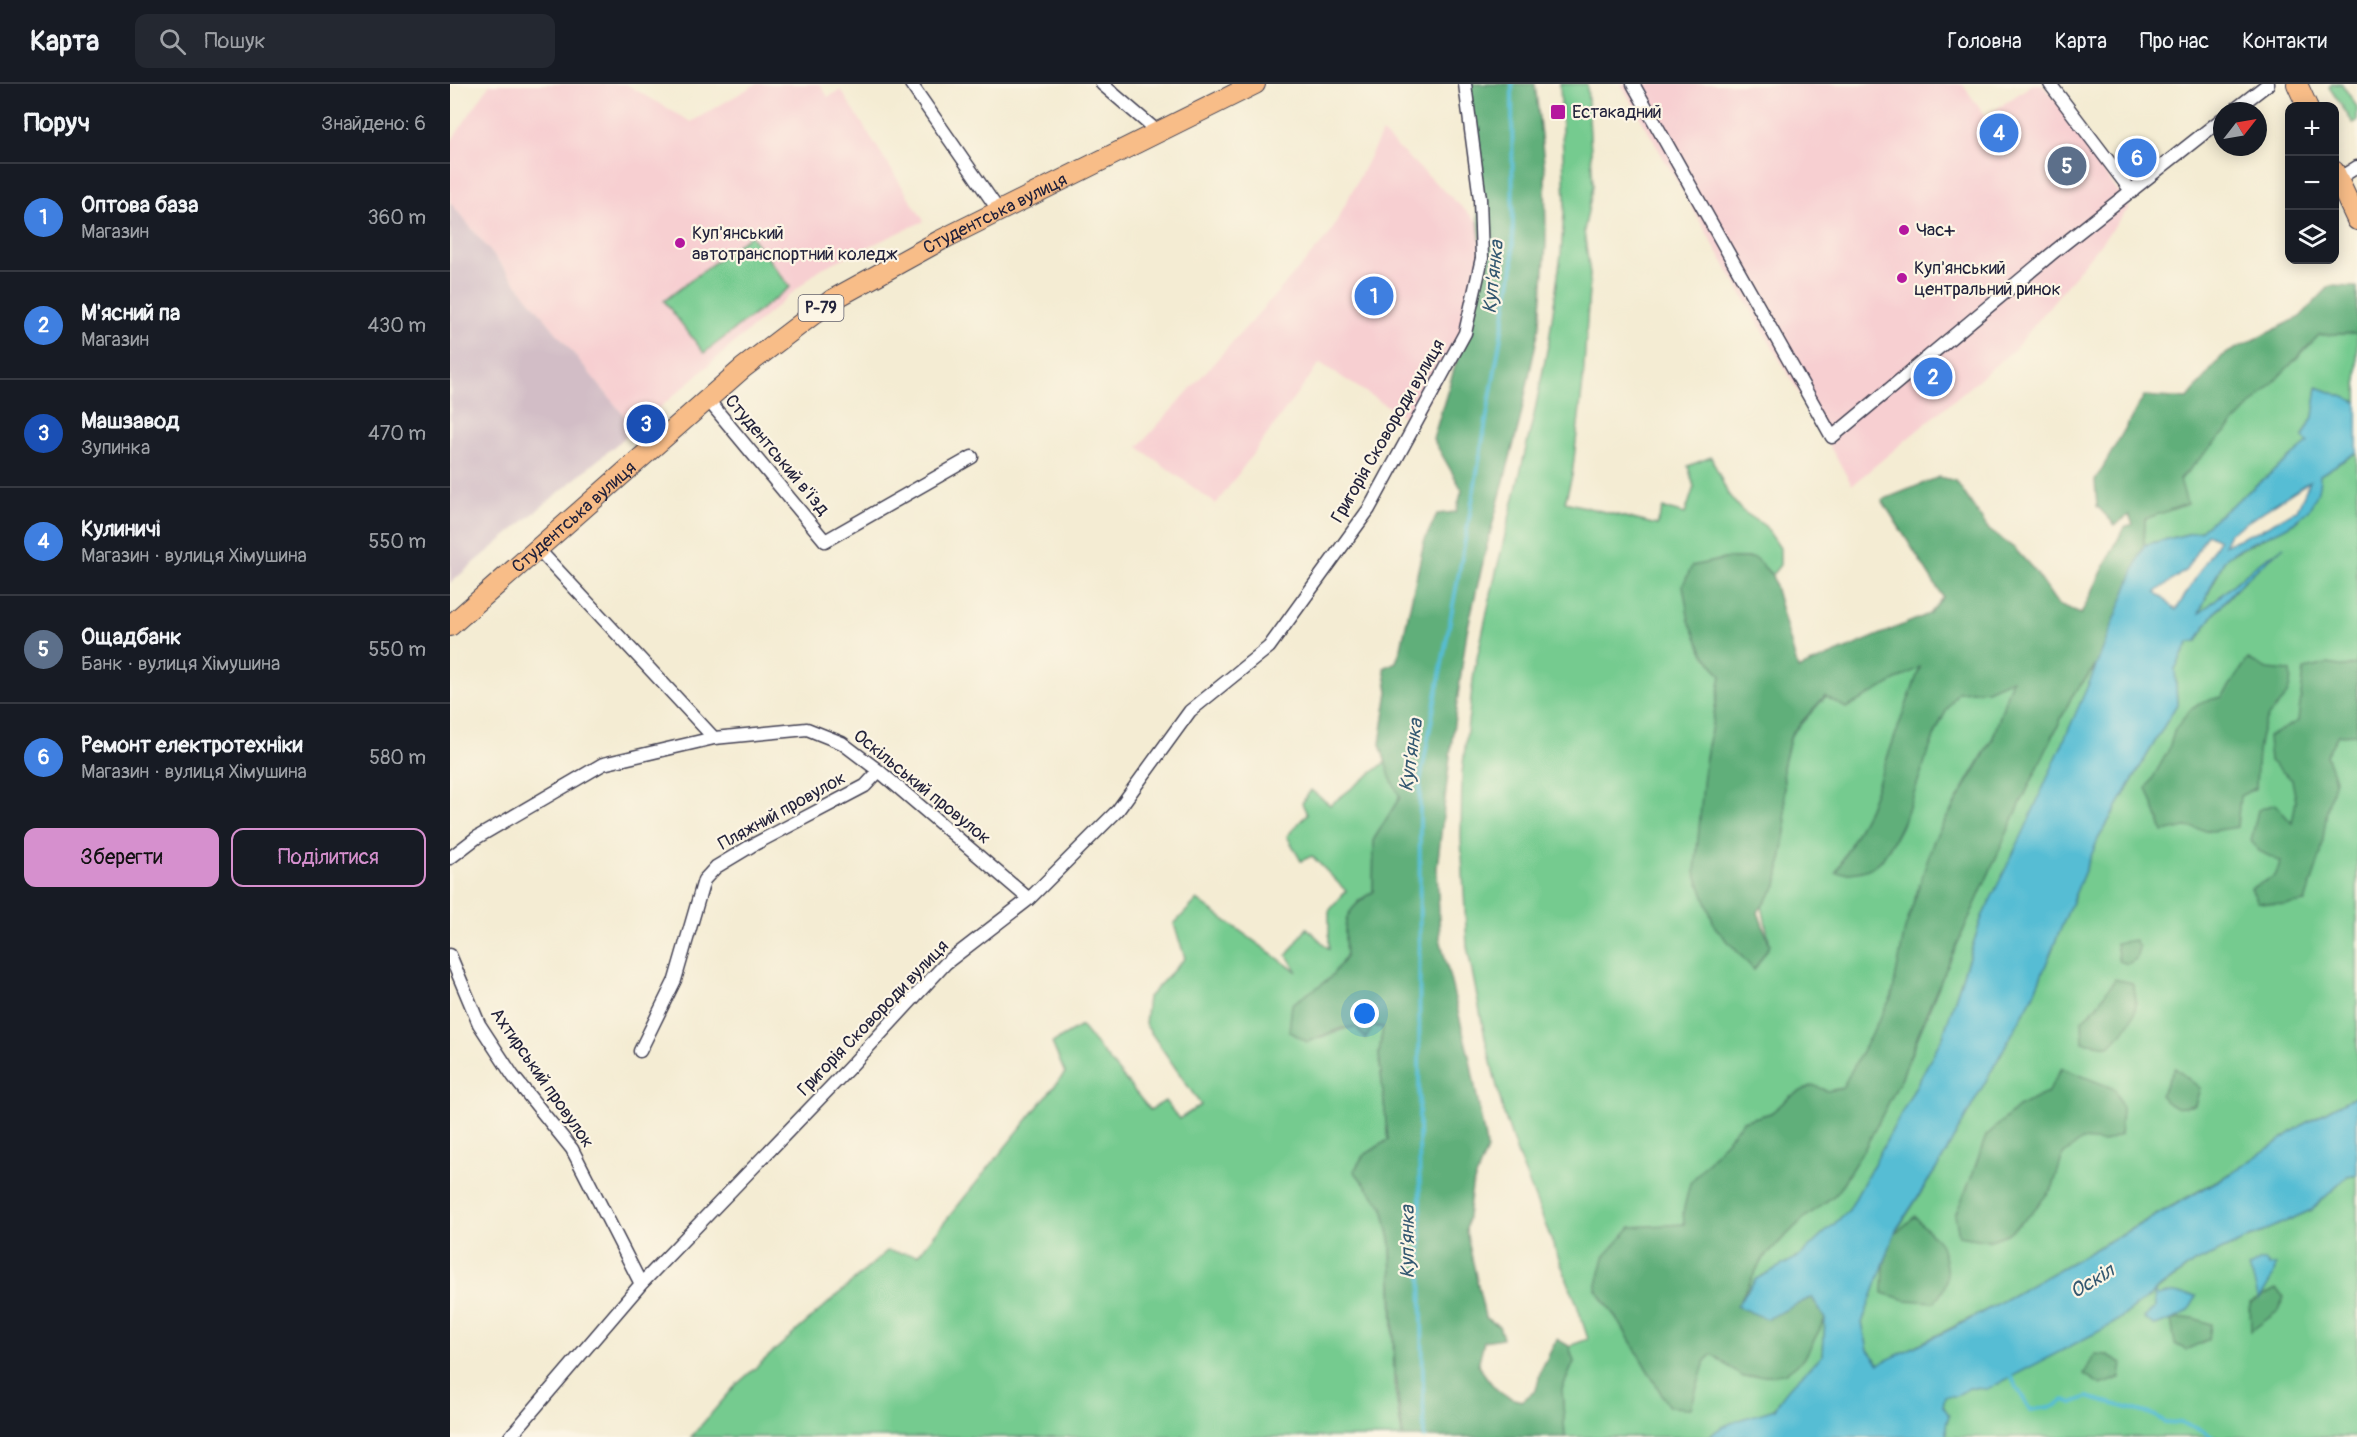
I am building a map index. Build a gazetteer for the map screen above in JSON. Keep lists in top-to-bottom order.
{
  "streets": {
    "main road": ["Студентська вулиця", "Р-79"],
    "street": [
      "Григорія Сковороди вулиця",
      "Студентський в'їзд",
      "Оскільський провулок",
      "Пляжний провулок",
      "Ахтирський провулок"
    ]
  },
  "crossings": [
    ["Студентська вулиця", "Студентський в'їзд"],
    ["Григорія Сковороди вулиця", "Оскільський провулок"],
    ["Григорія Сковороди вулиця", "Ахтирський провулок"],
    ["Оскільський провулок", "Пляжний провулок"]
  ],
  "water": ["Куп'янка", "Оскіл"],
  "places": {
    "transit": ["Естакадний"],
    "other": ["Час+", "Куп'янський автотранспортний коледж", "Куп'янський центральний ринок"]
  },
  "north": "top right",
  "page": {
    "header": "Карта",
    "search": "Пошук",
    "nav": [
      "Головна",
      "Карта",
      "Про нас",
      "Контакти"
    ],
    "heading": ["Поруч", "Знайдено: 6"],
    "map_buttons": ["+", "−"],
    "pins": [
      "4",
      "6",
      "5",
      "1",
      "2",
      "3"
    ],
    "list": [
      {
        "mark": "1",
        "name": "Оптова база",
        "note": "Магазин",
        "value": "360 m"
      },
      {
        "mark": "2",
        "name": "М'ясний па",
        "note": "Магазин",
        "value": "430 m"
      },
      {
        "mark": "3",
        "name": "Машзавод",
        "note": "Зупинка",
        "value": "470 m"
      },
      {
        "mark": "4",
        "name": "Кулиничі",
        "note": "Магазин · вулиця Хімушина",
        "value": "550 m"
      },
      {
        "mark": "5",
        "name": "Ощадбанк",
        "note": "Банк · вулиця Хімушина",
        "value": "550 m"
      },
      {
        "mark": "6",
        "name": "Ремонт електротехніки",
        "note": "Магазин · вулиця Хімушина",
        "value": "580 m"
      }
    ],
    "buttons": ["Зберегти", "Поділитися"]
  }
}
